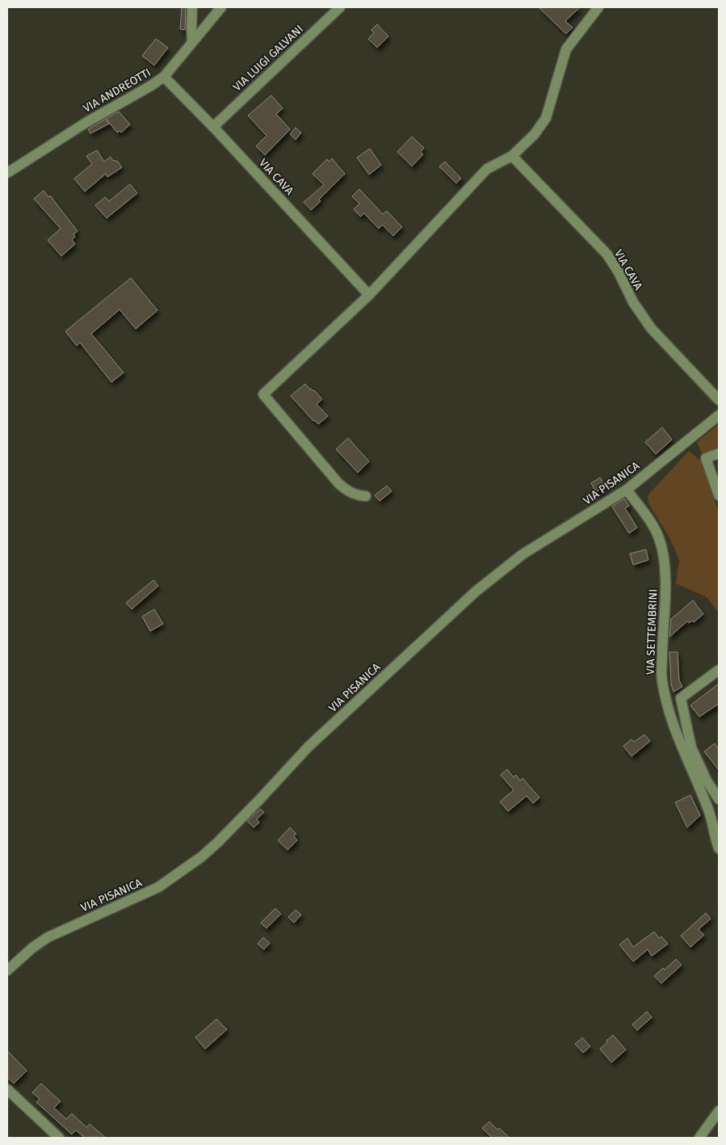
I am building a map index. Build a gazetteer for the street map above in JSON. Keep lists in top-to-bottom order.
{
  "streets": {
    "street": [
      "VIA LUIGI GALVANI",
      "VIA ANDREOTTI",
      "VIA CAVA",
      "VIA PISANICA",
      "VIA SETTEMBRINI"
    ]
  },
  "crossings": [
    ["VIA LUIGI GALVANI", "VIA CAVA"],
    ["VIA ANDREOTTI", "VIA CAVA"],
    ["VIA PISANICA", "VIA SETTEMBRINI"]
  ]
}
